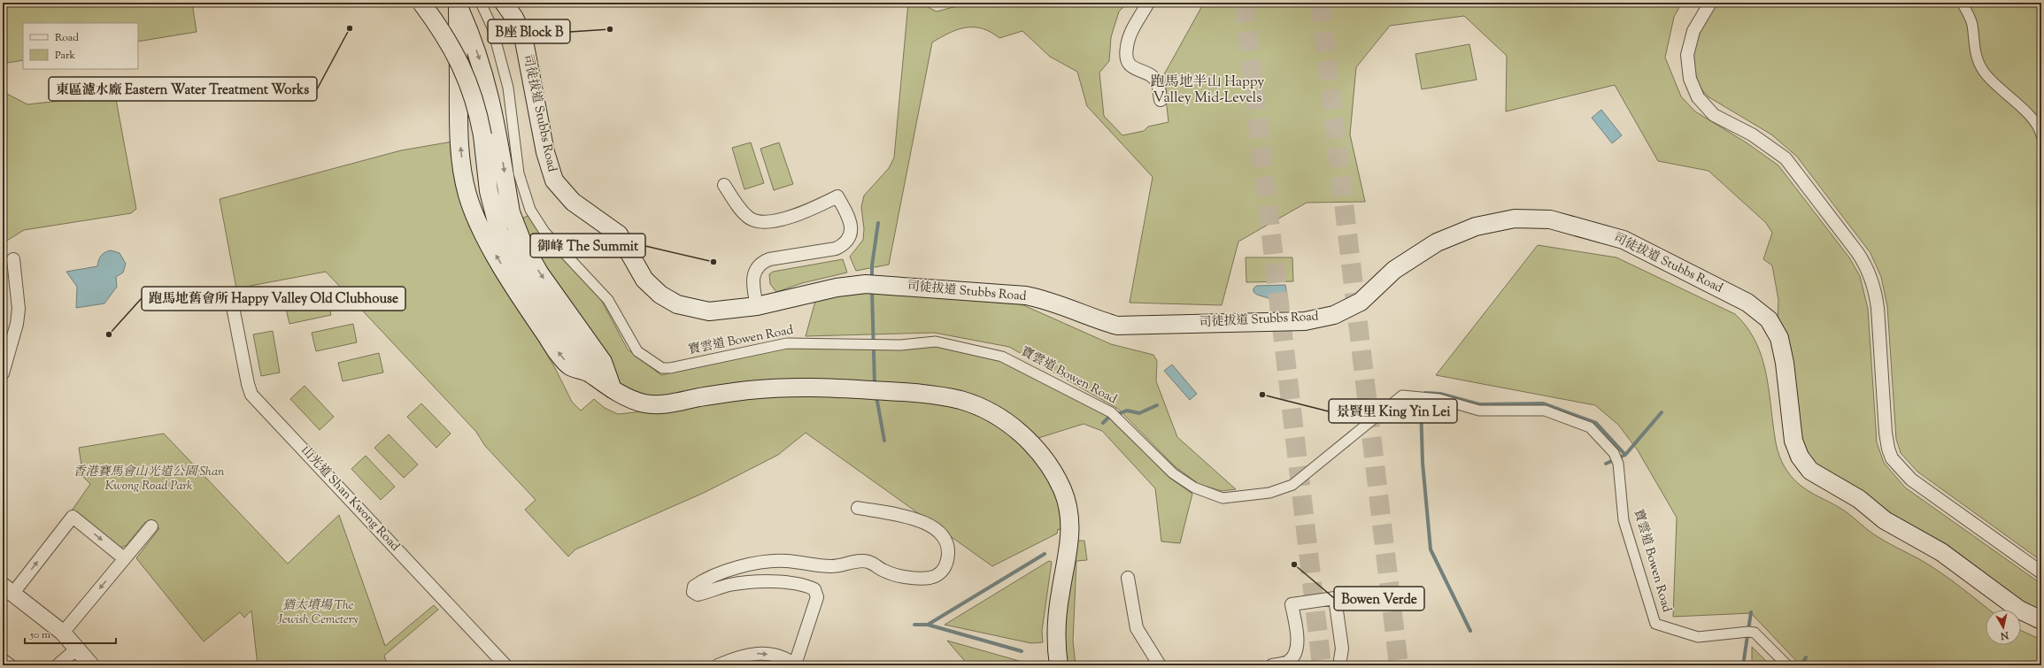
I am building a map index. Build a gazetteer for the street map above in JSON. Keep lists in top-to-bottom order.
{
  "streets": {
    "main road": ["司徒拔道 Stubbs Road"],
    "street": ["寶雲道 Bowen Road", "山光道 Shan Kwong Road"]
  },
  "districts": ["跑馬地半山 Happy Valley Mid-Levels"],
  "parks": ["香港賽馬會山光道公園 Shan Kwong Road Park", "猶太墳場 The Jewish Cemetery"],
  "places": [
    "東區濾水廠 Eastern Water Treatment Works",
    "B座 Block B",
    "御峰 The Summit",
    "跑馬地舊會所 Happy Valley Old Clubhouse",
    "景賢里 King Yin Lei",
    "Bowen Verde"
  ],
  "legend": ["Road", "Park"],
  "scale_bar": "50 m",
  "north": "bottom"
}
